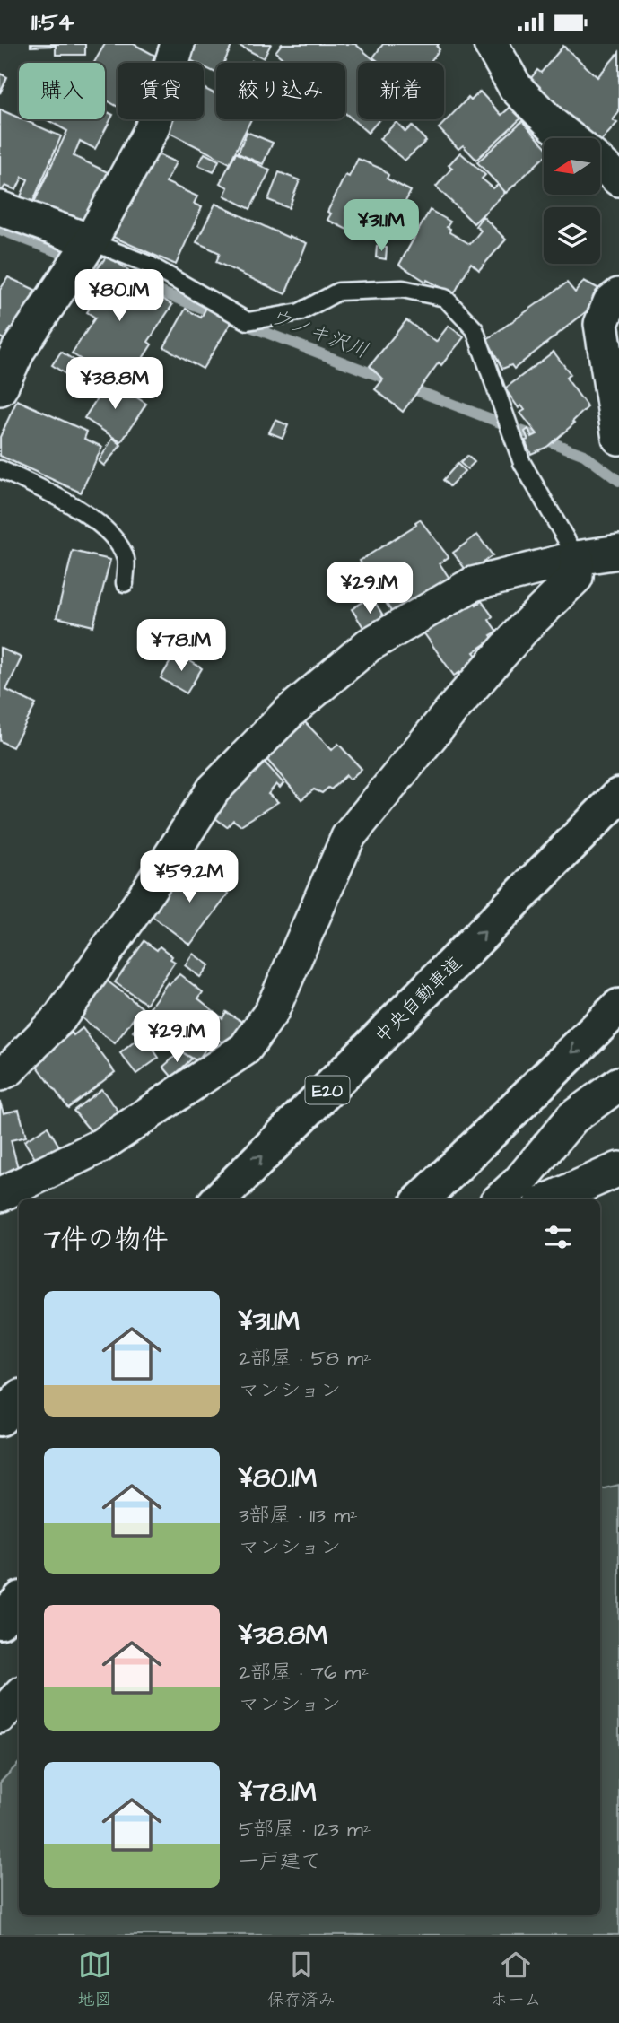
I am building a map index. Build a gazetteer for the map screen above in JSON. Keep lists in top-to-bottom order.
{
  "streets": {
    "highway": ["中央自動車道", "E20"]
  },
  "water": ["ウノキ沢川"],
  "north": "left",
  "page": {
    "status": "11:54",
    "chip": [
      "購入",
      "賃貸",
      "絞り込み",
      "新着"
    ],
    "price": [
      "¥31.1M",
      "¥80.1M",
      "¥38.8M",
      "¥29.1M",
      "¥78.1M",
      "¥59.2M",
      "¥29.1M"
    ],
    "heading": "7件の物件",
    "list": [
      {
        "name": "¥31.1M",
        "note": "2部屋 · 58 m² · マンション"
      },
      {
        "name": "¥80.1M",
        "note": "3部屋 · 113 m² · マンション"
      },
      {
        "name": "¥38.8M",
        "note": "2部屋 · 76 m² · マンション"
      },
      {
        "name": "¥78.1M",
        "note": "5部屋 · 123 m² · 一戸建て"
      }
    ],
    "tabs": ["地図", "保存済み", "ホーム"]
  }
}
